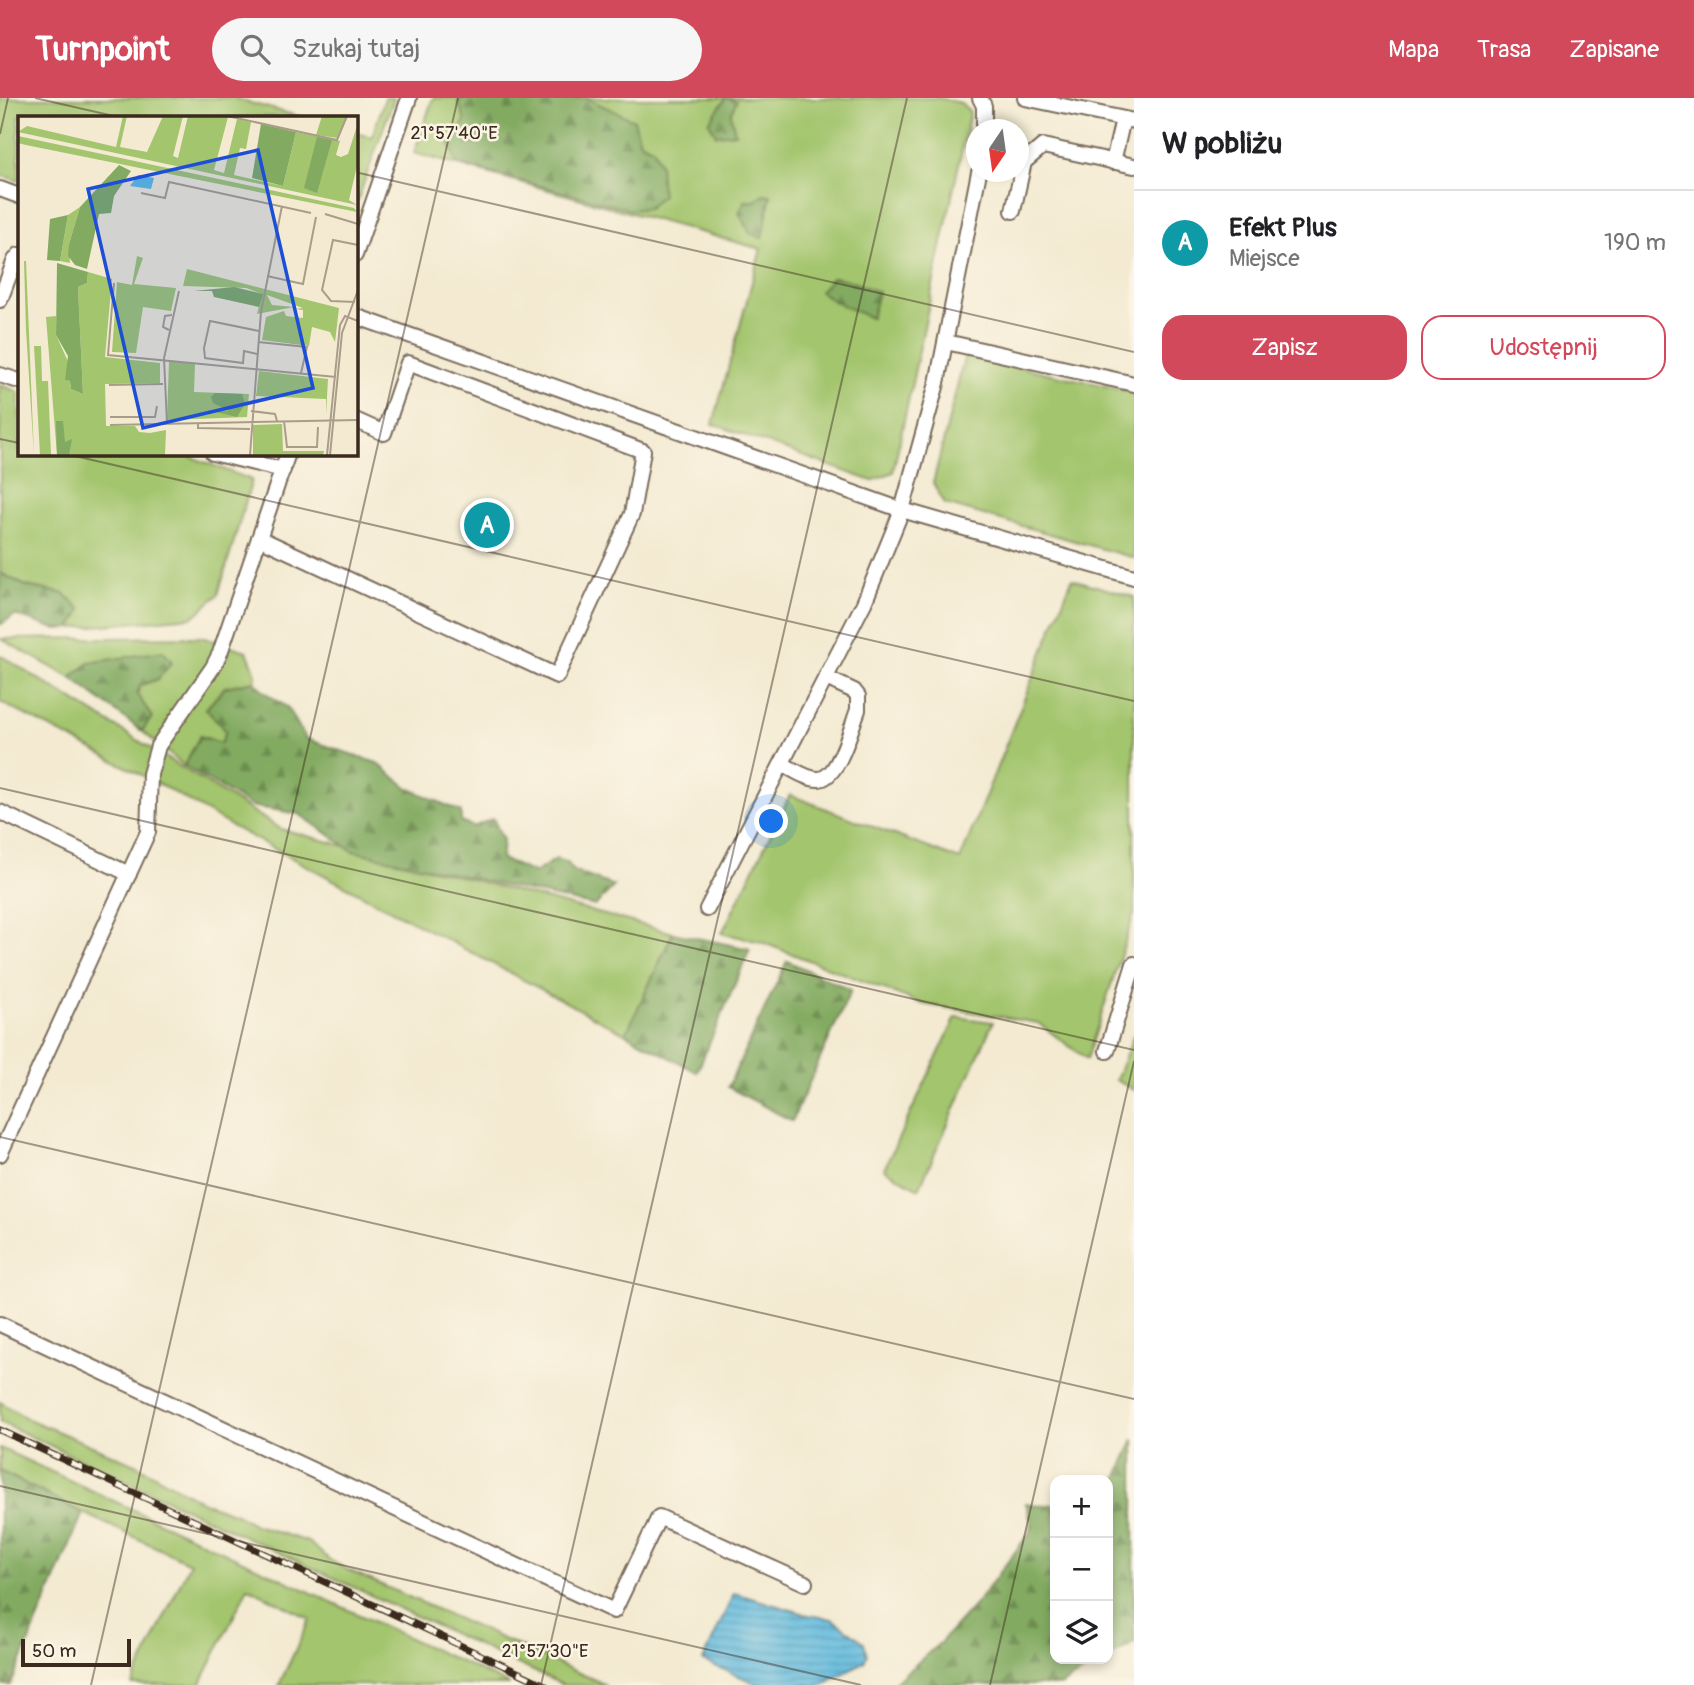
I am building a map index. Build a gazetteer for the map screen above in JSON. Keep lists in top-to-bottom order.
{
  "scale_bar": "50 m",
  "north": "bottom",
  "page": {
    "header": "Turnpoint",
    "search": "Szukaj tutaj",
    "nav": ["Mapa", "Trasa", "Zapisane"],
    "heading": "W pobliżu",
    "list": [
      {
        "mark": "A",
        "name": "Efekt Plus",
        "note": "Miejsce",
        "value": "190 m"
      }
    ],
    "buttons": ["Zapisz", "Udostępnij"],
    "pins": "A",
    "map_buttons": ["+", "−"],
    "scale": "50 m"
  },
  "coordinates": ["21°57'40\"E", "21°57'30\"E"]
}
